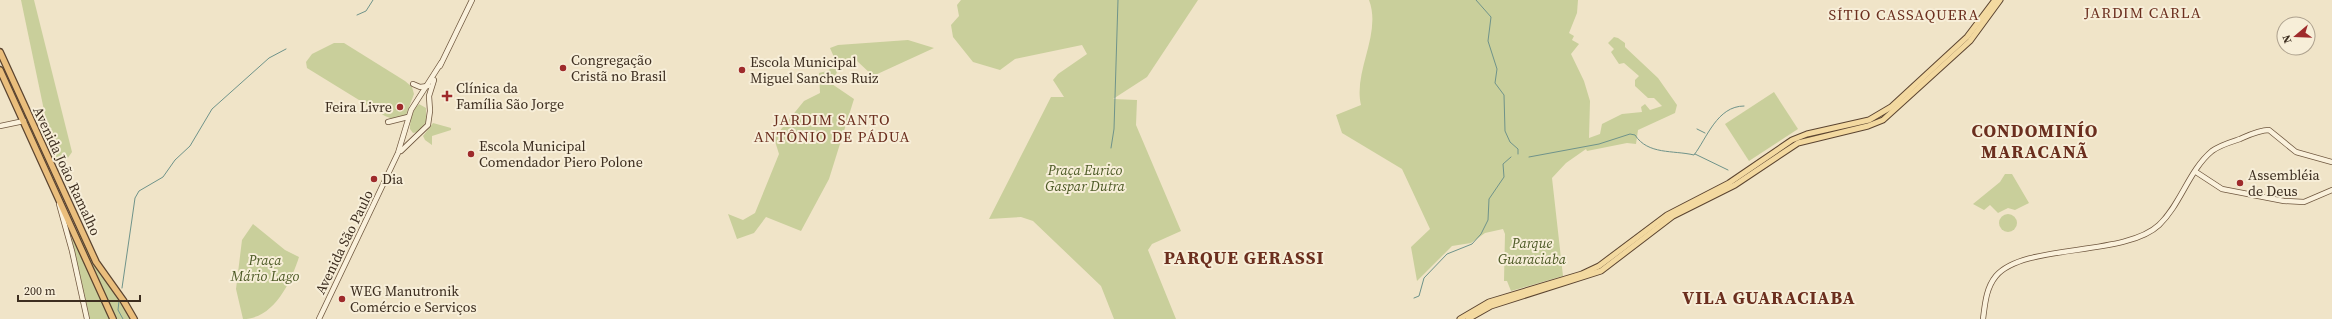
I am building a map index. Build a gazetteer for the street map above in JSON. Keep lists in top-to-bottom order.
{
  "streets": {
    "highway": ["Avenida João Ramalho"],
    "main road": ["Avenida São Paulo"]
  },
  "districts": [
    "JARDIM CARLA",
    "SÍTIO CASSAQUERA",
    "JARDIM SANTO ANTÔNIO DE PÁDUA",
    "CONDOMINÍO MARACANÃ",
    "PARQUE GERASSI",
    "VILA GUARACIABA"
  ],
  "parks": ["Praça Eurico Gaspar Dutra", "Parque Guaraciaba", "Praça Mário Lago"],
  "places": {
    "other": [
      "Congregação Cristã no Brasil",
      "Escola Municipal Miguel Sanches Ruiz",
      "Feira Livre",
      "Escola Municipal Comendador Piero Polone",
      "Dia",
      "Assembléia de Deus",
      "WEG Manutronik Comércio e Serviços"
    ],
    "health": ["Clínica da Família São Jorge"]
  },
  "scale_bar": "200 m",
  "north": "left"
}
